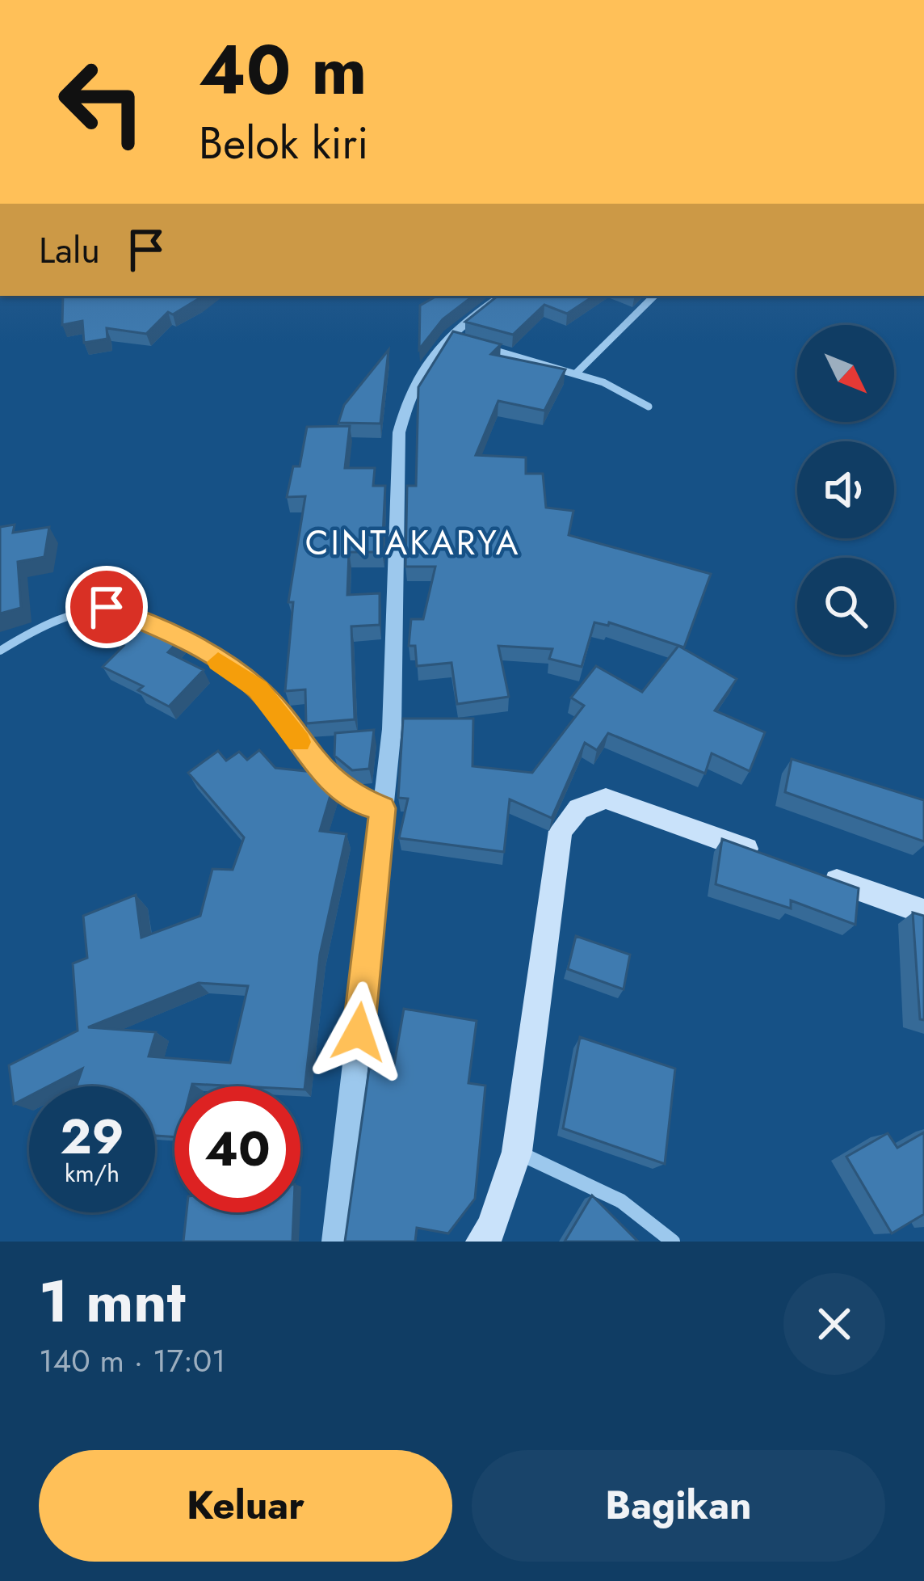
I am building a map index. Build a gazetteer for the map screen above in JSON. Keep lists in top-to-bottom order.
{
  "districts": ["CINTAKARYA"],
  "north": "bottom right",
  "page": {
    "turn": ["40 m", "Belok kiri"],
    "then": "Lalu",
    "speed": "29 km/h",
    "limit": "40",
    "heading": ["1 mnt", "140 m · 17:01"],
    "buttons": ["Keluar", "Bagikan"]
  }
}
